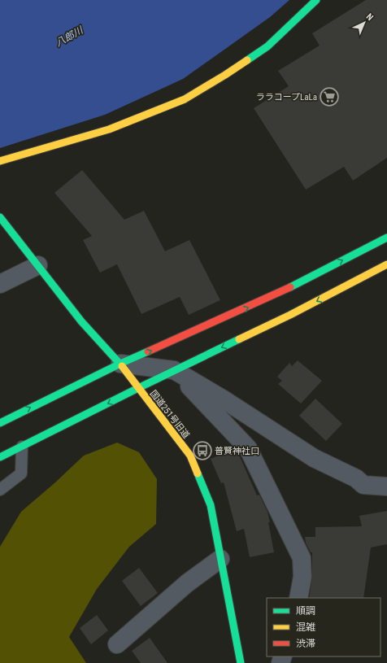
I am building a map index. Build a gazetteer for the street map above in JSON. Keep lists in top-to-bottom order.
{
  "streets": {
    "street": ["国道251号旧道"]
  },
  "water": ["八郎川"],
  "places": {
    "supermarket": ["ララコープLaLa"],
    "bus stop": ["普賢神社口"]
  },
  "legend": ["順調", "混雑", "渋滞"],
  "north": "top right"
}
